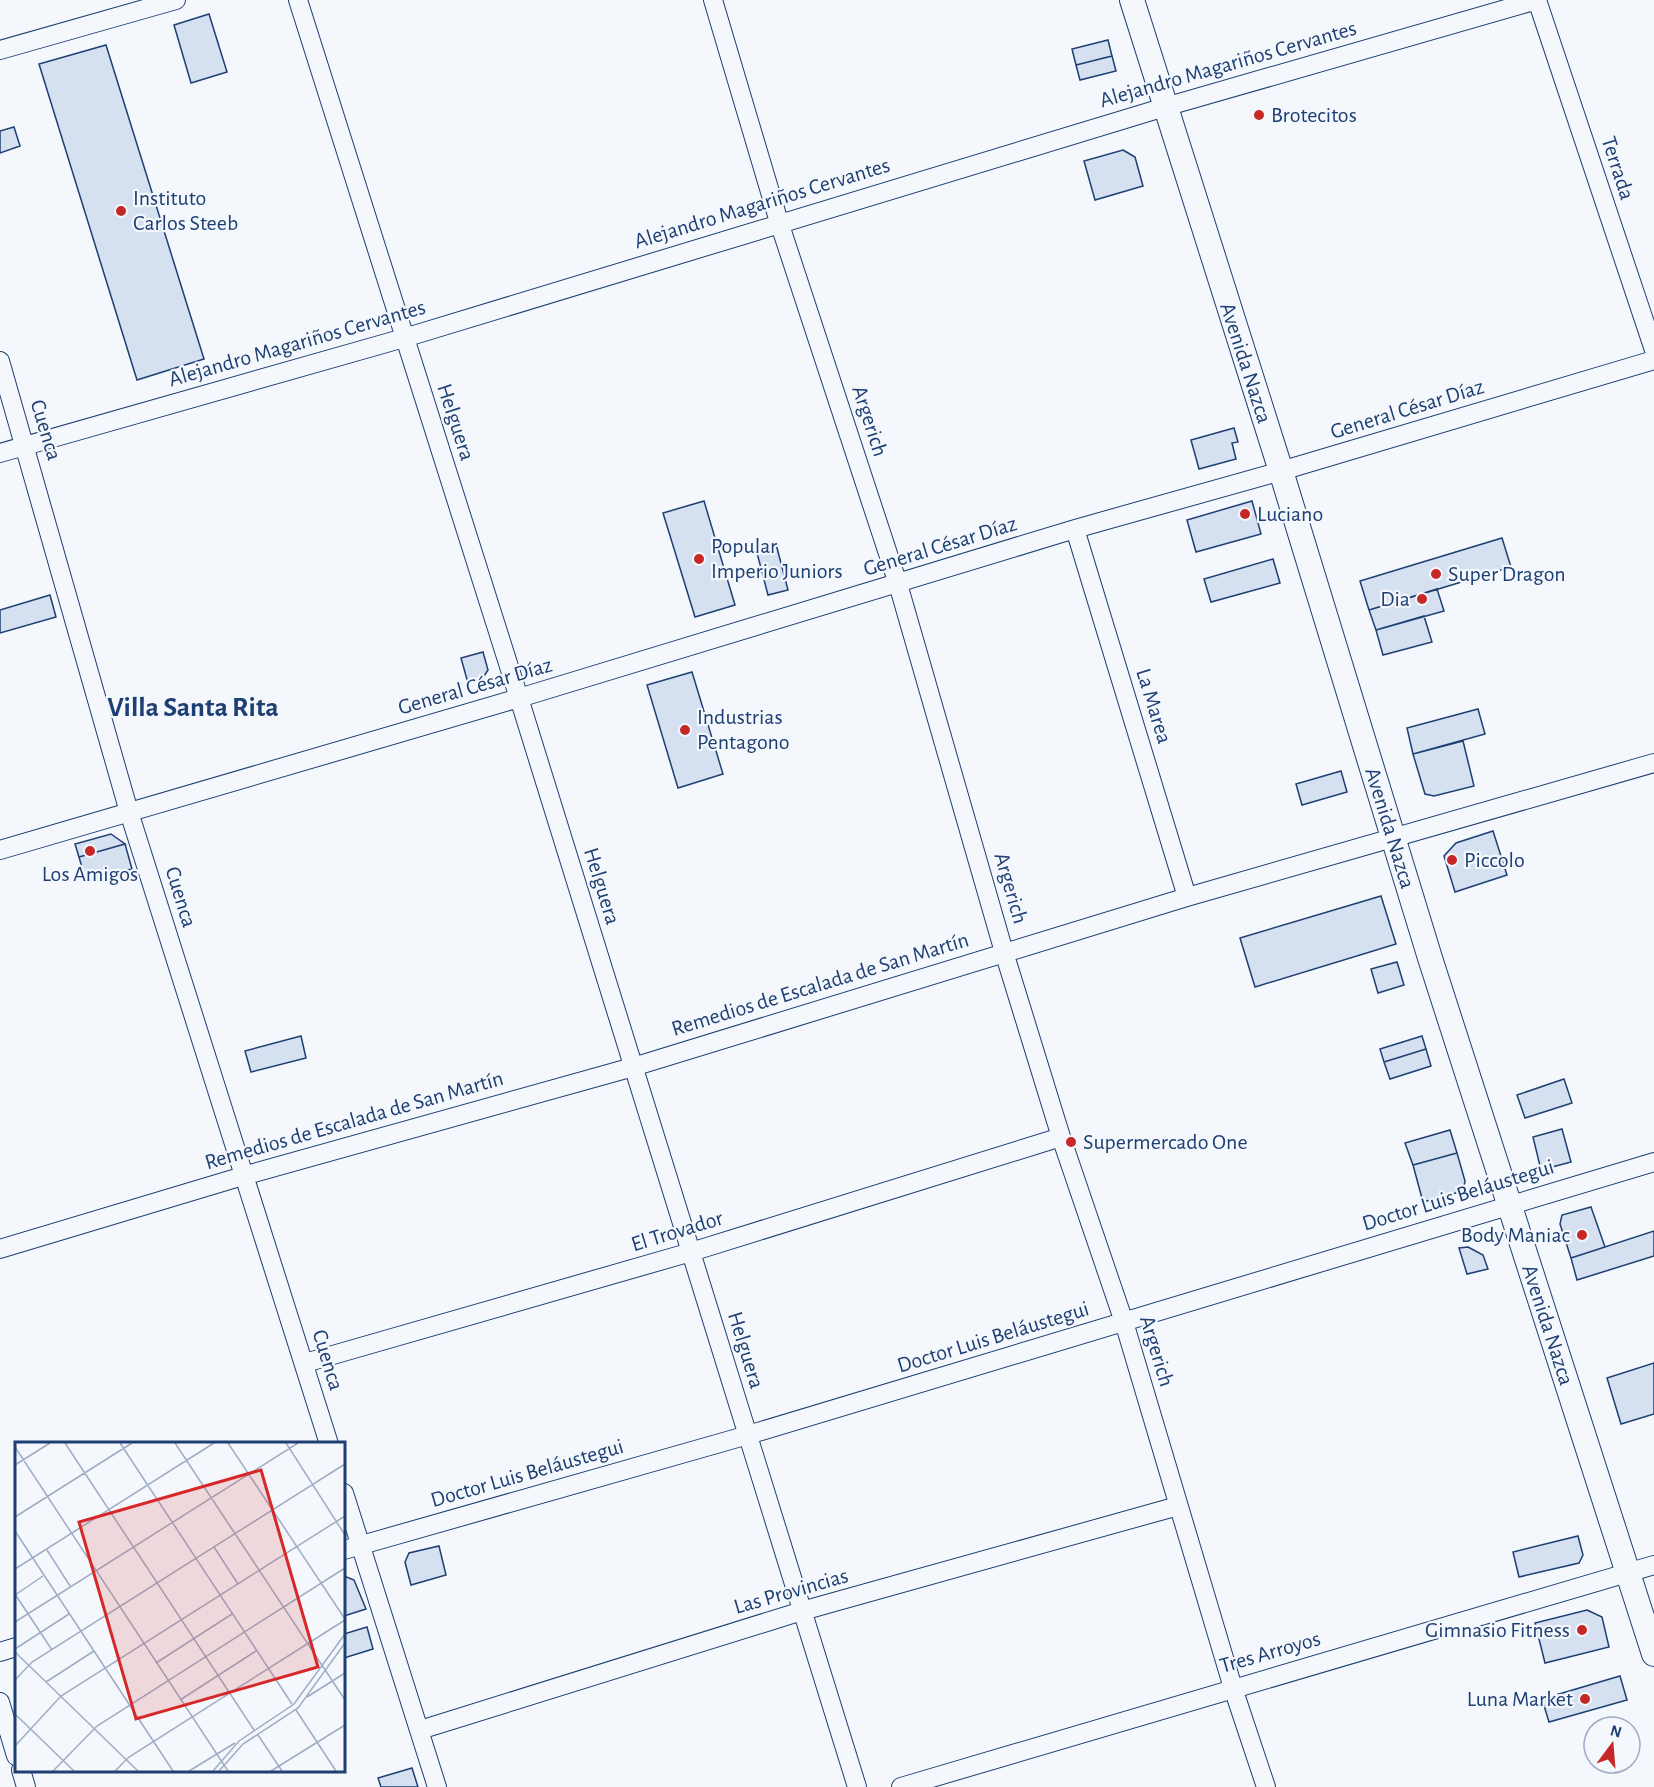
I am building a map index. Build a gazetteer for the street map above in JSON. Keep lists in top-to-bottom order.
{
  "streets": {
    "main road": ["Avenida Nazca"],
    "street": [
      "Alejandro Magariños Cervantes",
      "Terrada",
      "General César Díaz",
      "Argerich",
      "Helguera",
      "Cuenca",
      "La Marea",
      "Remedios de Escalada de San Martín",
      "Doctor Luis Beláustegui",
      "El Trovador",
      "Las Provincias",
      "Tres Arroyos"
    ]
  },
  "crossings": [
    ["Alejandro Magariños Cervantes", "Terrada"],
    ["Alejandro Magariños Cervantes", "Avenida Nazca"],
    ["Alejandro Magariños Cervantes", "Argerich"],
    ["Alejandro Magariños Cervantes", "Helguera"],
    ["Alejandro Magariños Cervantes", "Cuenca"],
    ["Avenida Nazca", "General César Díaz"],
    ["Avenida Nazca", "Remedios de Escalada de San Martín"],
    ["Avenida Nazca", "Doctor Luis Beláustegui"],
    ["Avenida Nazca", "Tres Arroyos"],
    ["General César Díaz", "Argerich"],
    ["General César Díaz", "Helguera"],
    ["General César Díaz", "Cuenca"],
    ["General César Díaz", "La Marea"],
    ["Argerich", "Remedios de Escalada de San Martín"],
    ["Argerich", "Doctor Luis Beláustegui"],
    ["Argerich", "El Trovador"],
    ["Argerich", "Las Provincias"],
    ["Argerich", "Tres Arroyos"],
    ["Helguera", "Remedios de Escalada de San Martín"],
    ["Helguera", "Doctor Luis Beláustegui"],
    ["Helguera", "El Trovador"],
    ["Helguera", "Las Provincias"],
    ["Cuenca", "Remedios de Escalada de San Martín"],
    ["Cuenca", "El Trovador"],
    ["La Marea", "Remedios de Escalada de San Martín"]
  ],
  "districts": ["Villa Santa Rita"],
  "places": [
    "Brotecitos",
    "Instituto Carlos Steeb",
    "Luciano",
    "Popular Imperio Juniors",
    "Super Dragon",
    "Dia",
    "Industrias Pentagono",
    "Los Amigos",
    "Piccolo",
    "Supermercado One",
    "Body Maniac",
    "Gimnasio Fitness",
    "Luna Market"
  ],
  "north": "top"
}
